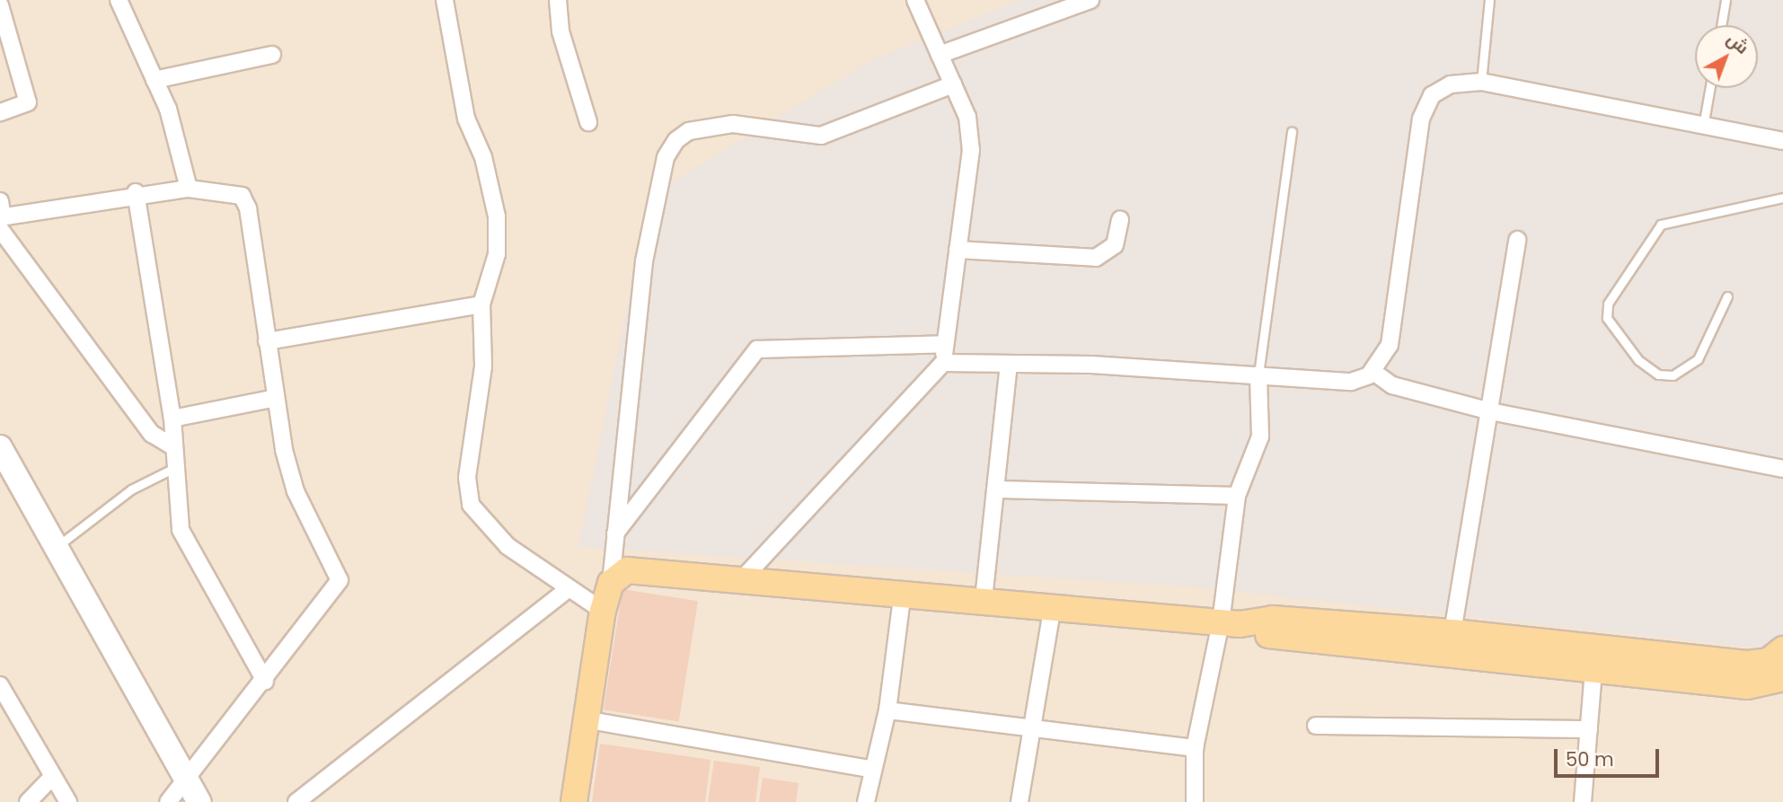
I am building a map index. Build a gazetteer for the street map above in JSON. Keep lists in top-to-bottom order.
{
  "scale_bar": "50 m",
  "north": "top right"
}
